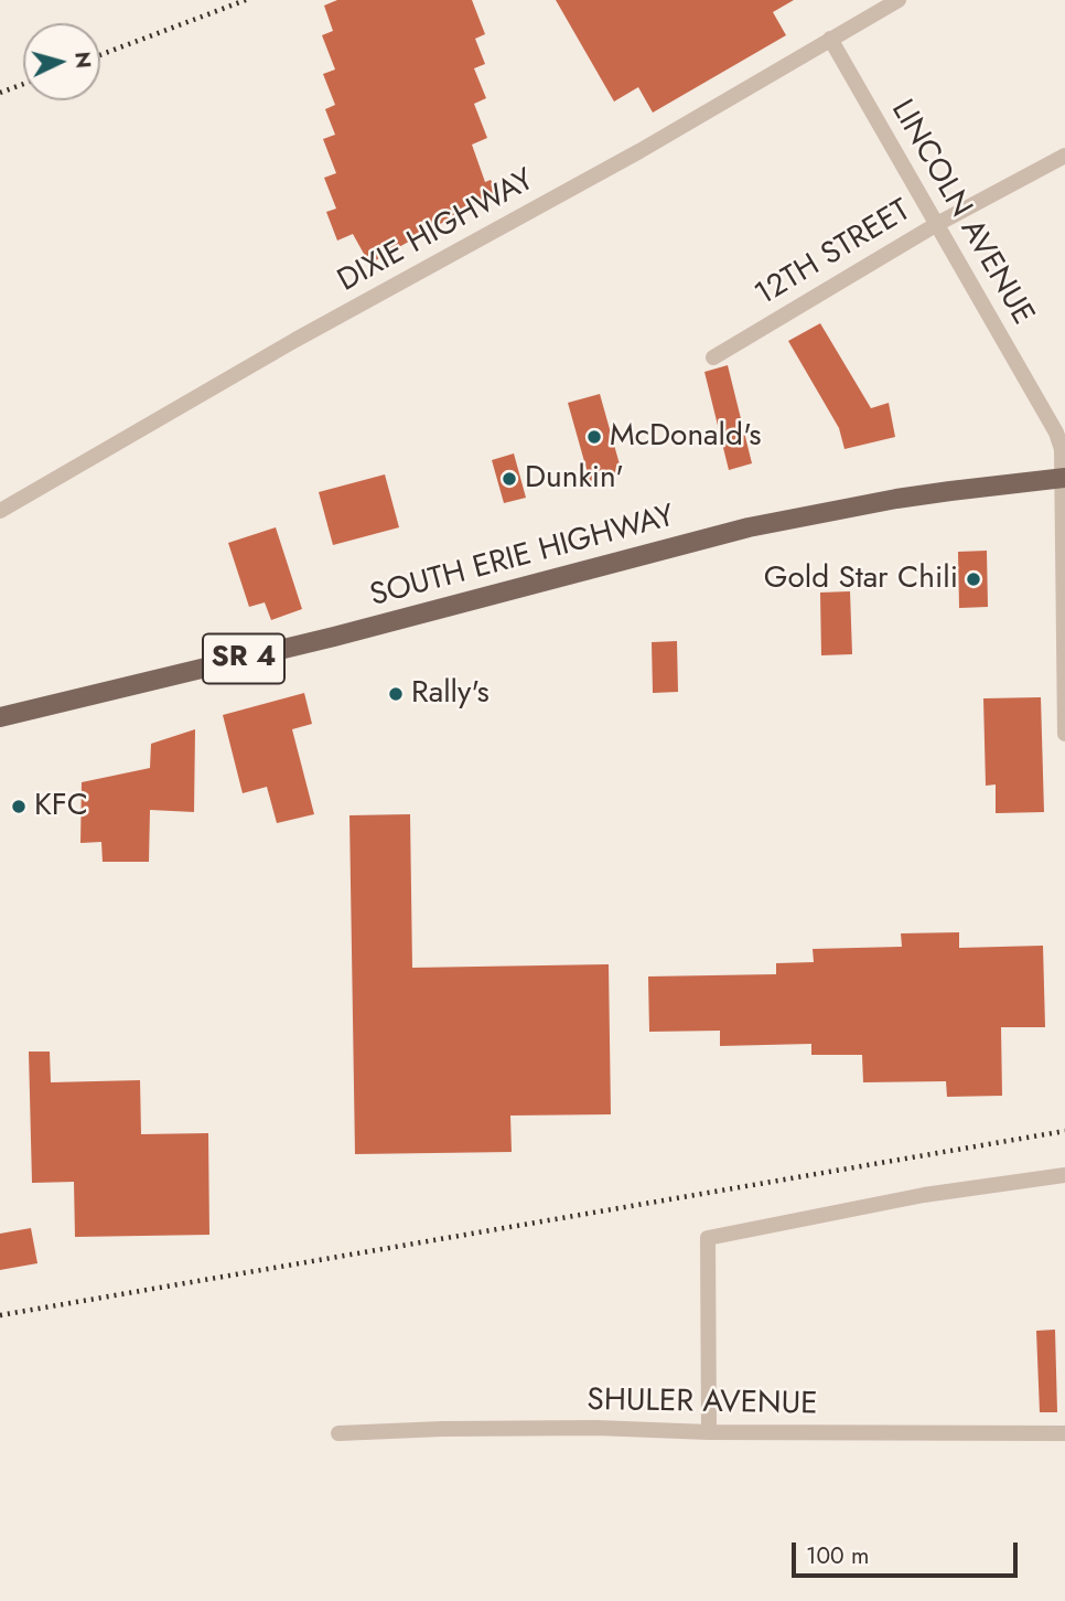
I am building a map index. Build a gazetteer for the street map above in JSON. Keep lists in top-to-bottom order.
{
  "streets": {
    "main road": ["SOUTH ERIE HIGHWAY", "SR 4"],
    "street": [
      "LINCOLN AVENUE",
      "DIXIE HIGHWAY",
      "12TH STREET",
      "SHULER AVENUE"
    ]
  },
  "crossings": [
    ["LINCOLN AVENUE", "DIXIE HIGHWAY"],
    ["LINCOLN AVENUE", "12TH STREET"],
    ["LINCOLN AVENUE", "SOUTH ERIE HIGHWAY"]
  ],
  "places": [
    "McDonald's",
    "Dunkin'",
    "Gold Star Chili",
    "Rally's",
    "KFC"
  ],
  "scale_bar": "100 m",
  "north": "right"
}
